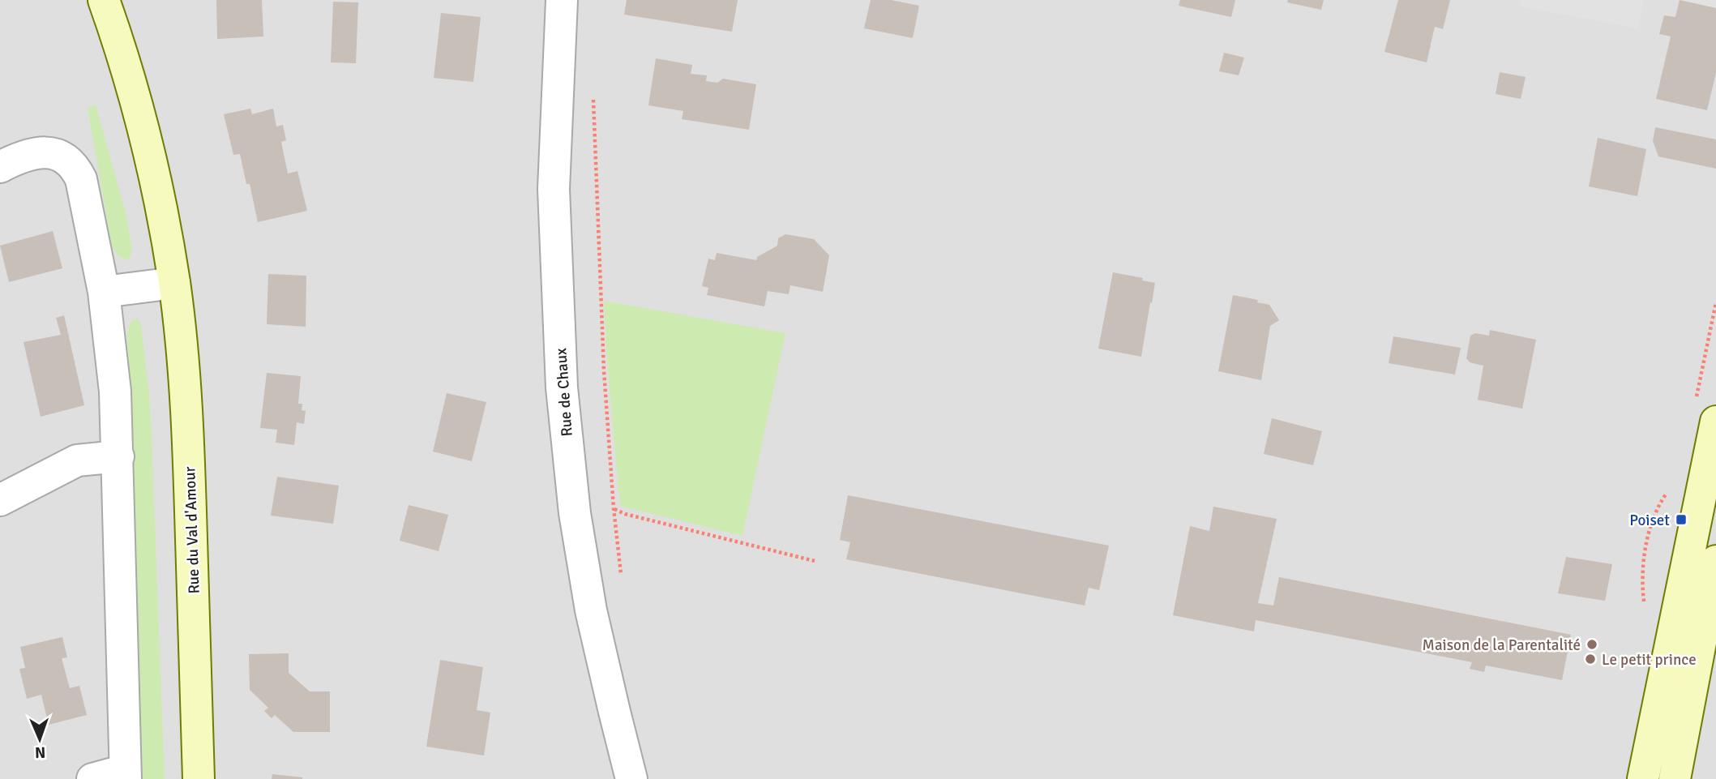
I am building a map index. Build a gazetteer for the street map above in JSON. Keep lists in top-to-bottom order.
{
  "streets": {
    "street": ["Rue de Chaux", "Rue du Val d'Amour"]
  },
  "places": {
    "transit": ["Poiset"],
    "other": ["Maison de la Parentalité", "Le petit prince"]
  },
  "north": "bottom"
}
